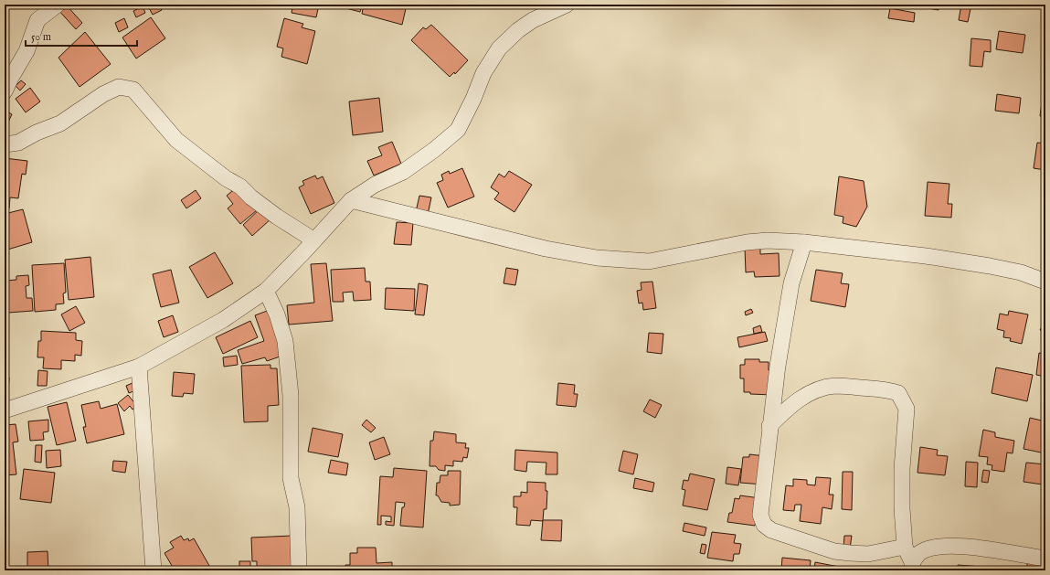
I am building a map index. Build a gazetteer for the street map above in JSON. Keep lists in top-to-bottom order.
{
  "scale_bar": "50 m"
}
